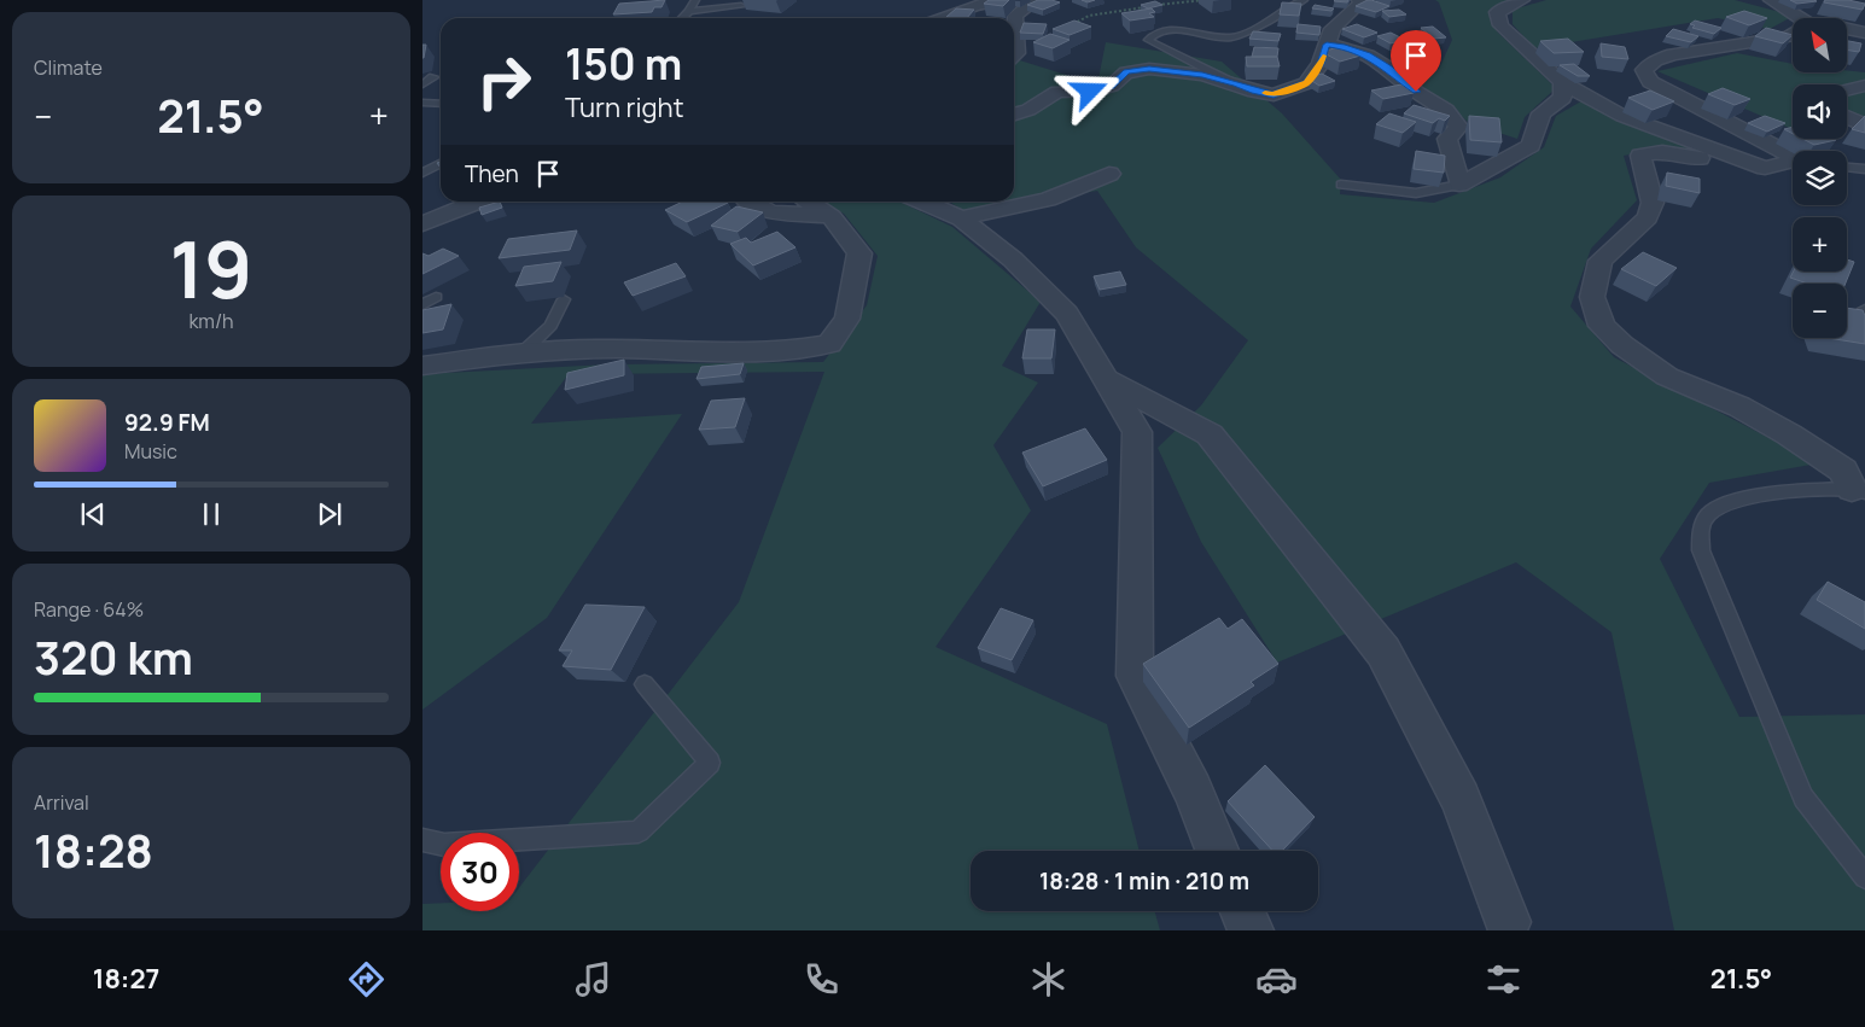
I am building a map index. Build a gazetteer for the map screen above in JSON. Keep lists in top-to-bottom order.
{
  "north": "top left",
  "page": {
    "tile": [
      "Climate",
      ["19", "km/h"],
      ["Range · 64%", "320 km"],
      ["Arrival", "18:28"]
    ],
    "map_buttons": ["+", "−"],
    "turn": ["150 m", "Turn right"],
    "heat": ["−", "21.5°", "+"],
    "then": "Then",
    "song": ["92.9 FM", "Music"],
    "limit": "30",
    "trip": "18:28 · 1 min · 210 m",
    "tabs": ["18:27", "21.5°"]
  }
}
